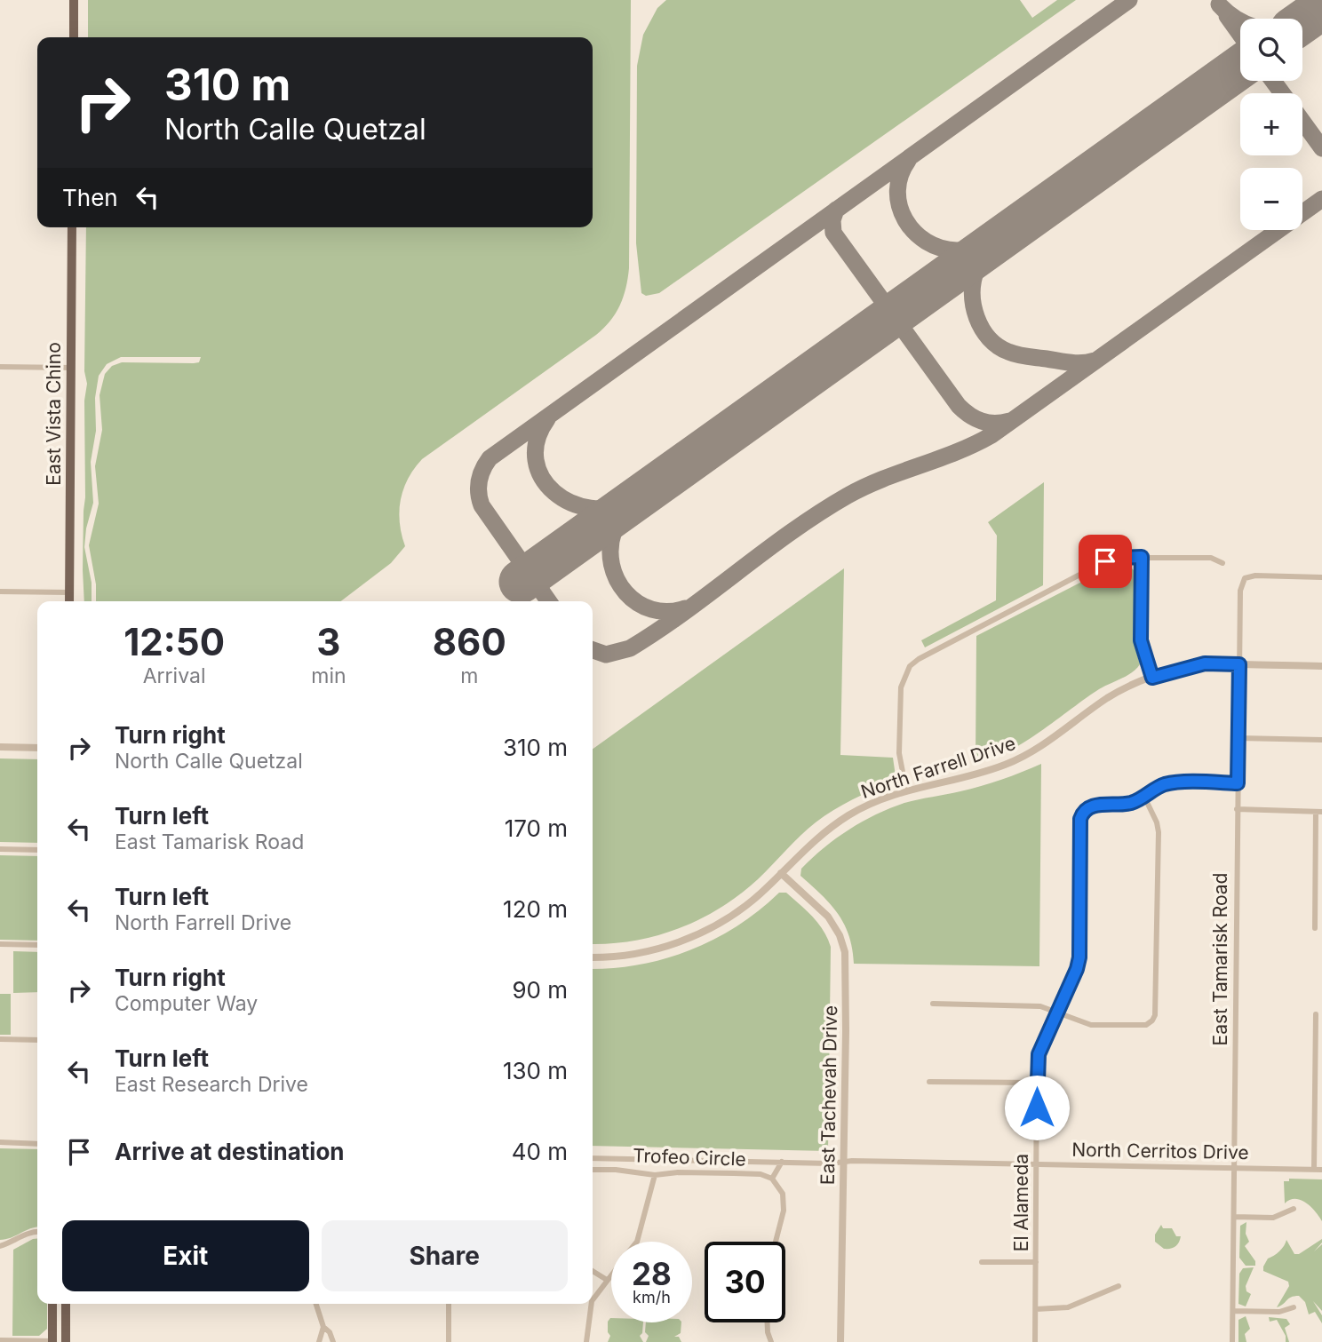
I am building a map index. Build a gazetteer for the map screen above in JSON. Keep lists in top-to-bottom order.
{
  "streets": {
    "main road": ["East Vista Chino"],
    "street": [
      "North Farrell Drive",
      "East Tamarisk Road",
      "East Tachevah Drive",
      "North Cerritos Drive",
      "Trofeo Circle",
      "El Alameda"
    ]
  },
  "crossings": [
    ["North Farrell Drive", "East Tamarisk Road"],
    ["North Farrell Drive", "East Tachevah Drive"],
    ["East Tamarisk Road", "North Cerritos Drive"],
    ["East Tachevah Drive", "North Cerritos Drive"],
    ["North Cerritos Drive", "El Alameda"]
  ],
  "page": {
    "map_buttons": ["+", "−"],
    "turn": ["310 m", "North Calle Quetzal"],
    "then": "Then",
    "eta": [
      "12:50",
      "Arrival",
      "3",
      "min",
      "860",
      "m"
    ],
    "list": [
      {
        "name": "Turn right",
        "note": "North Calle Quetzal",
        "value": "310 m"
      },
      {
        "name": "Turn left",
        "note": "East Tamarisk Road",
        "value": "170 m"
      },
      {
        "name": "Turn left",
        "note": "North Farrell Drive",
        "value": "120 m"
      },
      {
        "name": "Turn right",
        "note": "Computer Way",
        "value": "90 m"
      },
      {
        "name": "Turn left",
        "note": "East Research Drive",
        "value": "130 m"
      },
      {
        "name": "Arrive at destination",
        "value": "40 m"
      }
    ],
    "buttons": ["Exit", "Share"],
    "speed": "28 km/h",
    "limit": "30"
  }
}
